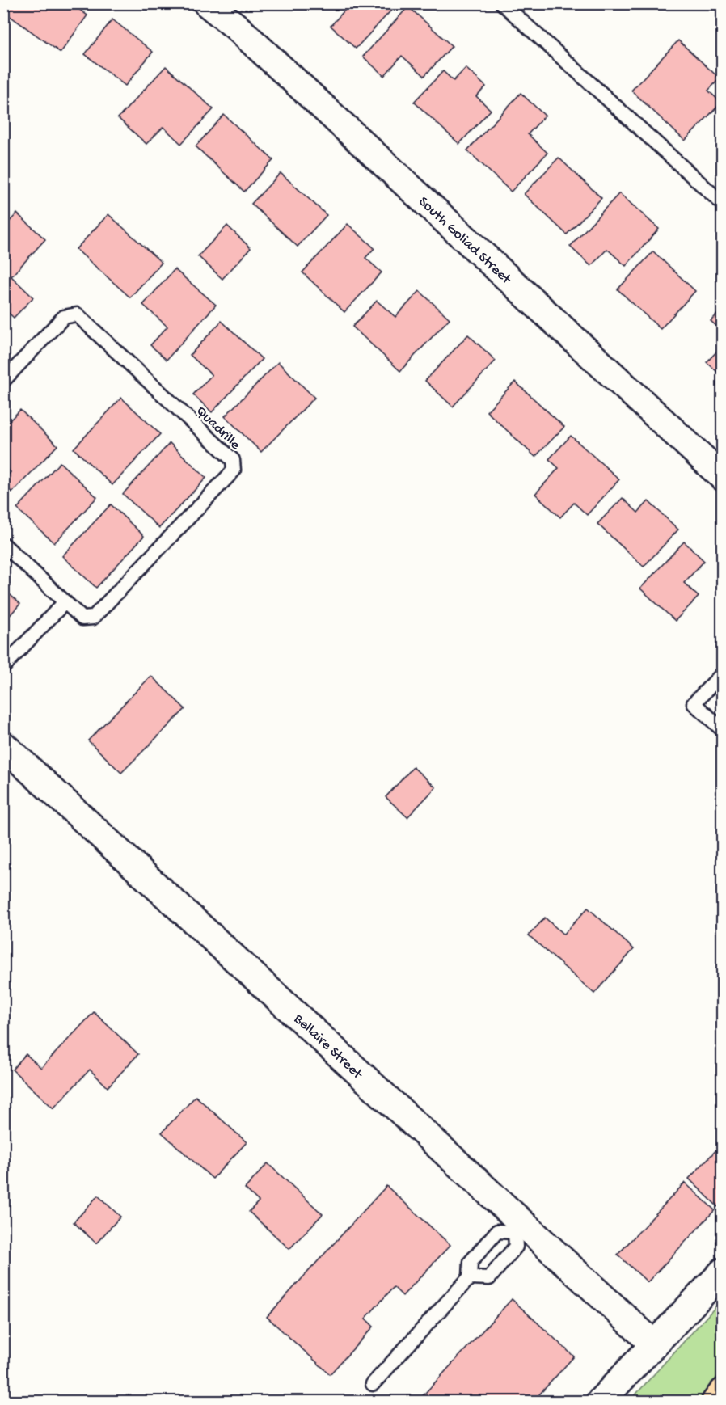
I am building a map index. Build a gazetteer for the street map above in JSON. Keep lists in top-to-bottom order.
{
  "streets": {
    "street": ["South Goliad Street", "Bellaire Street"],
    "lane": ["Quadrille"]
  }
}
